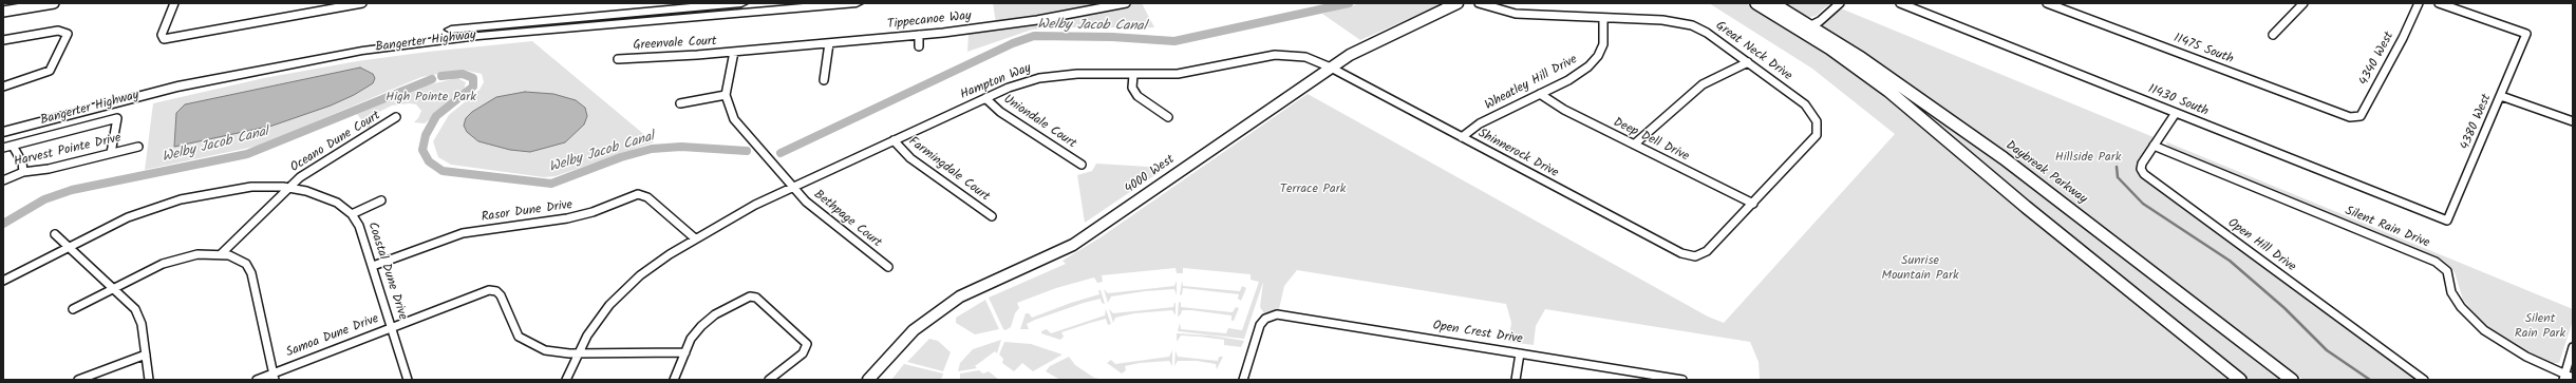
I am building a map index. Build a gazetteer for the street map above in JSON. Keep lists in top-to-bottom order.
{
  "streets": {
    "highway": ["Bangerter Highway"],
    "main road": ["Daybreak Parkway", "4000 West"],
    "street": [
      "Tippecanoe Way",
      "Greenvale Court",
      "11475 South",
      "Great Neck Drive",
      "4340 West",
      "Hampton Way",
      "Wheatley Hill Drive",
      "11430 South",
      "Uniondale Court",
      "4380 West",
      "Deep Dell Drive",
      "Oceano Dune Court",
      "Harvest Pointe Drive",
      "Shinnerock Drive",
      "Farmingdale Court",
      "Rasor Dune Drive",
      "Bethpage Court",
      "Silent Rain Drive",
      "Open Hill Drive",
      "Coastal Dune Drive",
      "Open Crest Drive",
      "Samoa Dune Drive"
    ]
  },
  "crossings": [
    ["Tippecanoe Way", "Greenvale Court"],
    ["11475 South", "4340 West"],
    ["Great Neck Drive", "Wheatley Hill Drive"],
    ["Great Neck Drive", "Deep Dell Drive"],
    ["Great Neck Drive", "Shinnerock Drive"],
    ["Hampton Way", "Uniondale Court"],
    ["Hampton Way", "Shinnerock Drive"],
    ["Hampton Way", "Farmingdale Court"],
    ["Hampton Way", "4000 West"],
    ["Hampton Way", "Rasor Dune Drive"],
    ["Hampton Way", "Bethpage Court"],
    ["Hampton Way", "Samoa Dune Drive"],
    ["Wheatley Hill Drive", "Deep Dell Drive"],
    ["Wheatley Hill Drive", "Shinnerock Drive"],
    ["11430 South", "4380 West"],
    ["11430 South", "Open Hill Drive"],
    ["Oceano Dune Court", "Coastal Dune Drive"],
    ["Shinnerock Drive", "4000 West"],
    ["Rasor Dune Drive", "Coastal Dune Drive"],
    ["Silent Rain Drive", "Open Hill Drive"],
    ["Coastal Dune Drive", "Samoa Dune Drive"]
  ],
  "water": ["Welby Jacob Canal"],
  "parks": [
    "High Pointe Park",
    "Hillside Park",
    "Terrace Park",
    "Sunrise Mountain Park",
    "Silent Rain Park"
  ]
}
